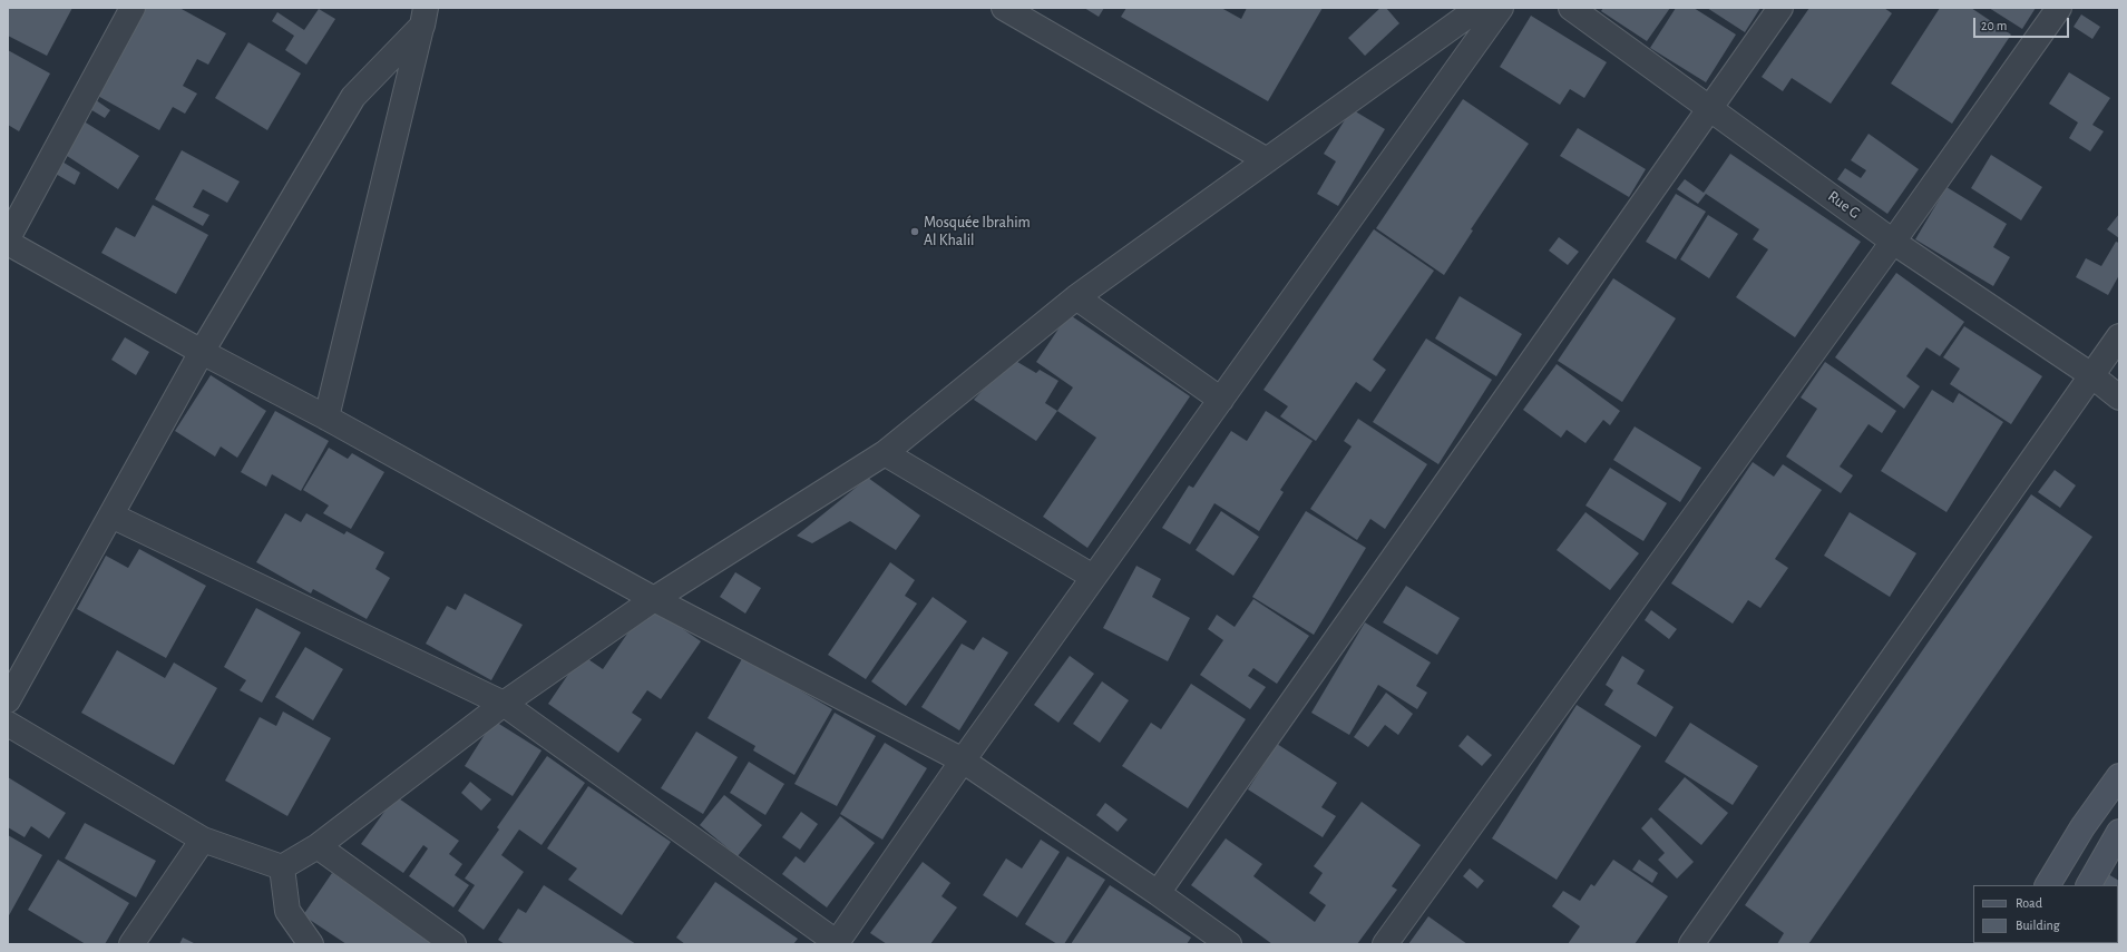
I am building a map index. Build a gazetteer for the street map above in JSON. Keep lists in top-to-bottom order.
{
  "streets": {
    "street": ["Rue G"]
  },
  "places": ["Mosquée Ibrahim Al Khalil"],
  "legend": ["Road", "Building"],
  "scale_bar": "20 m"
}
